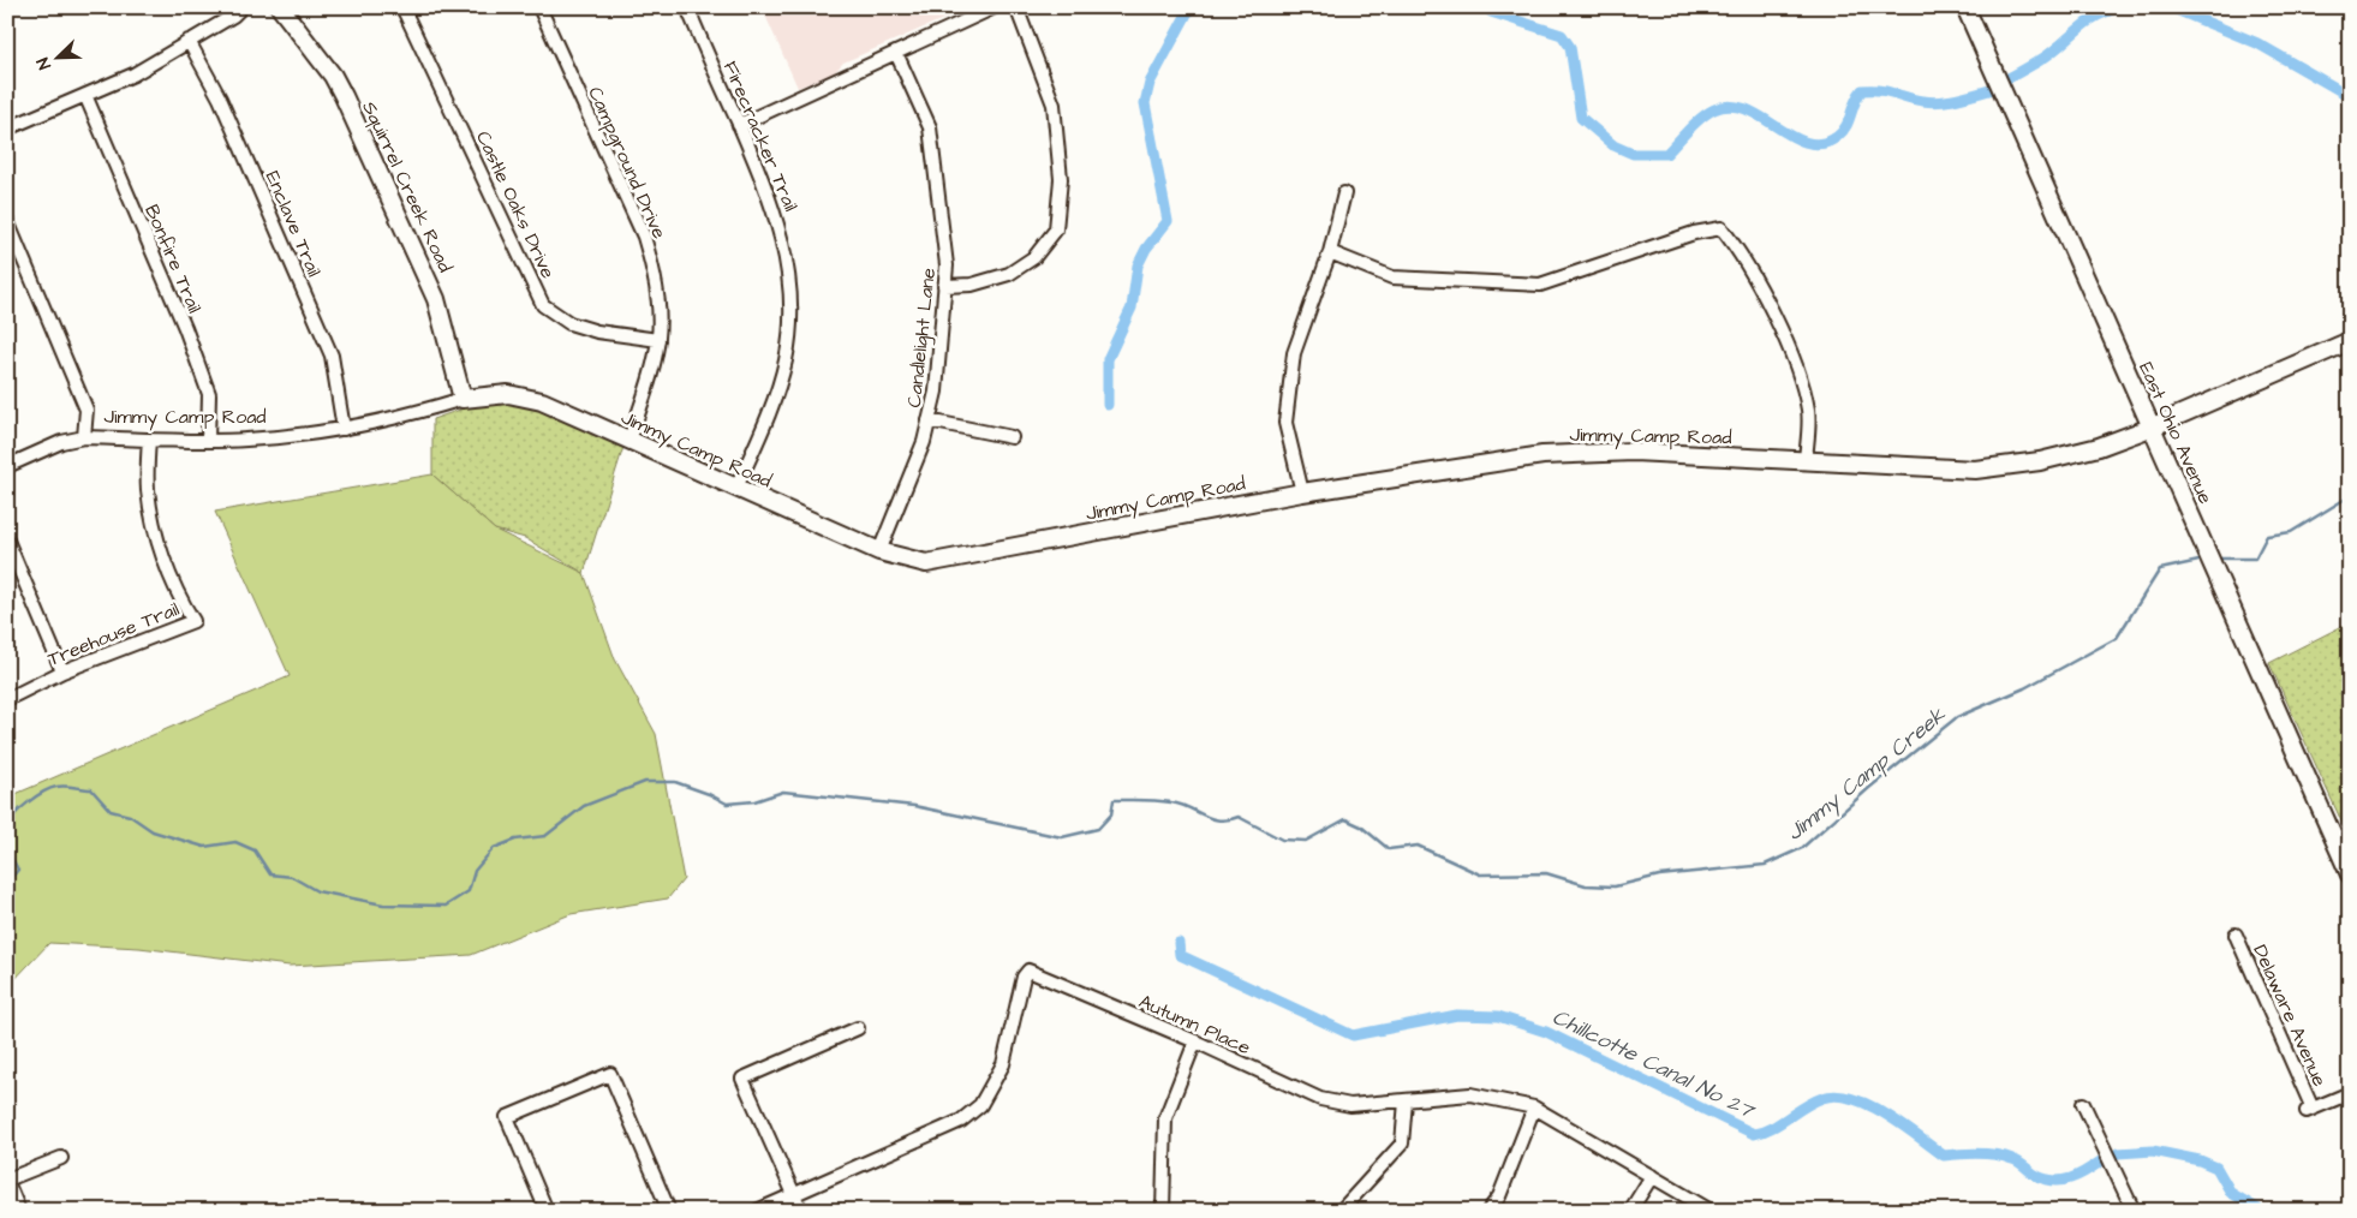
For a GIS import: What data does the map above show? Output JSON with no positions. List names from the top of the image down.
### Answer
{
  "streets": {
    "street": [
      "Firecracker Trail",
      "Campground Drive",
      "Squirrel Creek Road",
      "Castle Oaks Drive",
      "Enclave Trail",
      "Bonfire Trail",
      "Candlelight Lane",
      "Jimmy Camp Road",
      "East Ohio Avenue",
      "Treehouse Trail",
      "Delaware Avenue",
      "Autumn Place"
    ]
  },
  "crossings": [
    ["Firecracker Trail", "Jimmy Camp Road"],
    ["Campground Drive", "Castle Oaks Drive"],
    ["Campground Drive", "Jimmy Camp Road"],
    ["Squirrel Creek Road", "Jimmy Camp Road"],
    ["Enclave Trail", "Jimmy Camp Road"],
    ["Bonfire Trail", "Jimmy Camp Road"],
    ["Candlelight Lane", "Jimmy Camp Road"],
    ["Jimmy Camp Road", "East Ohio Avenue"],
    ["Jimmy Camp Road", "Treehouse Trail"]
  ],
  "water": ["Jimmy Camp Creek", "Chillcotte Canal No 27"],
  "north": "bottom left"
}
